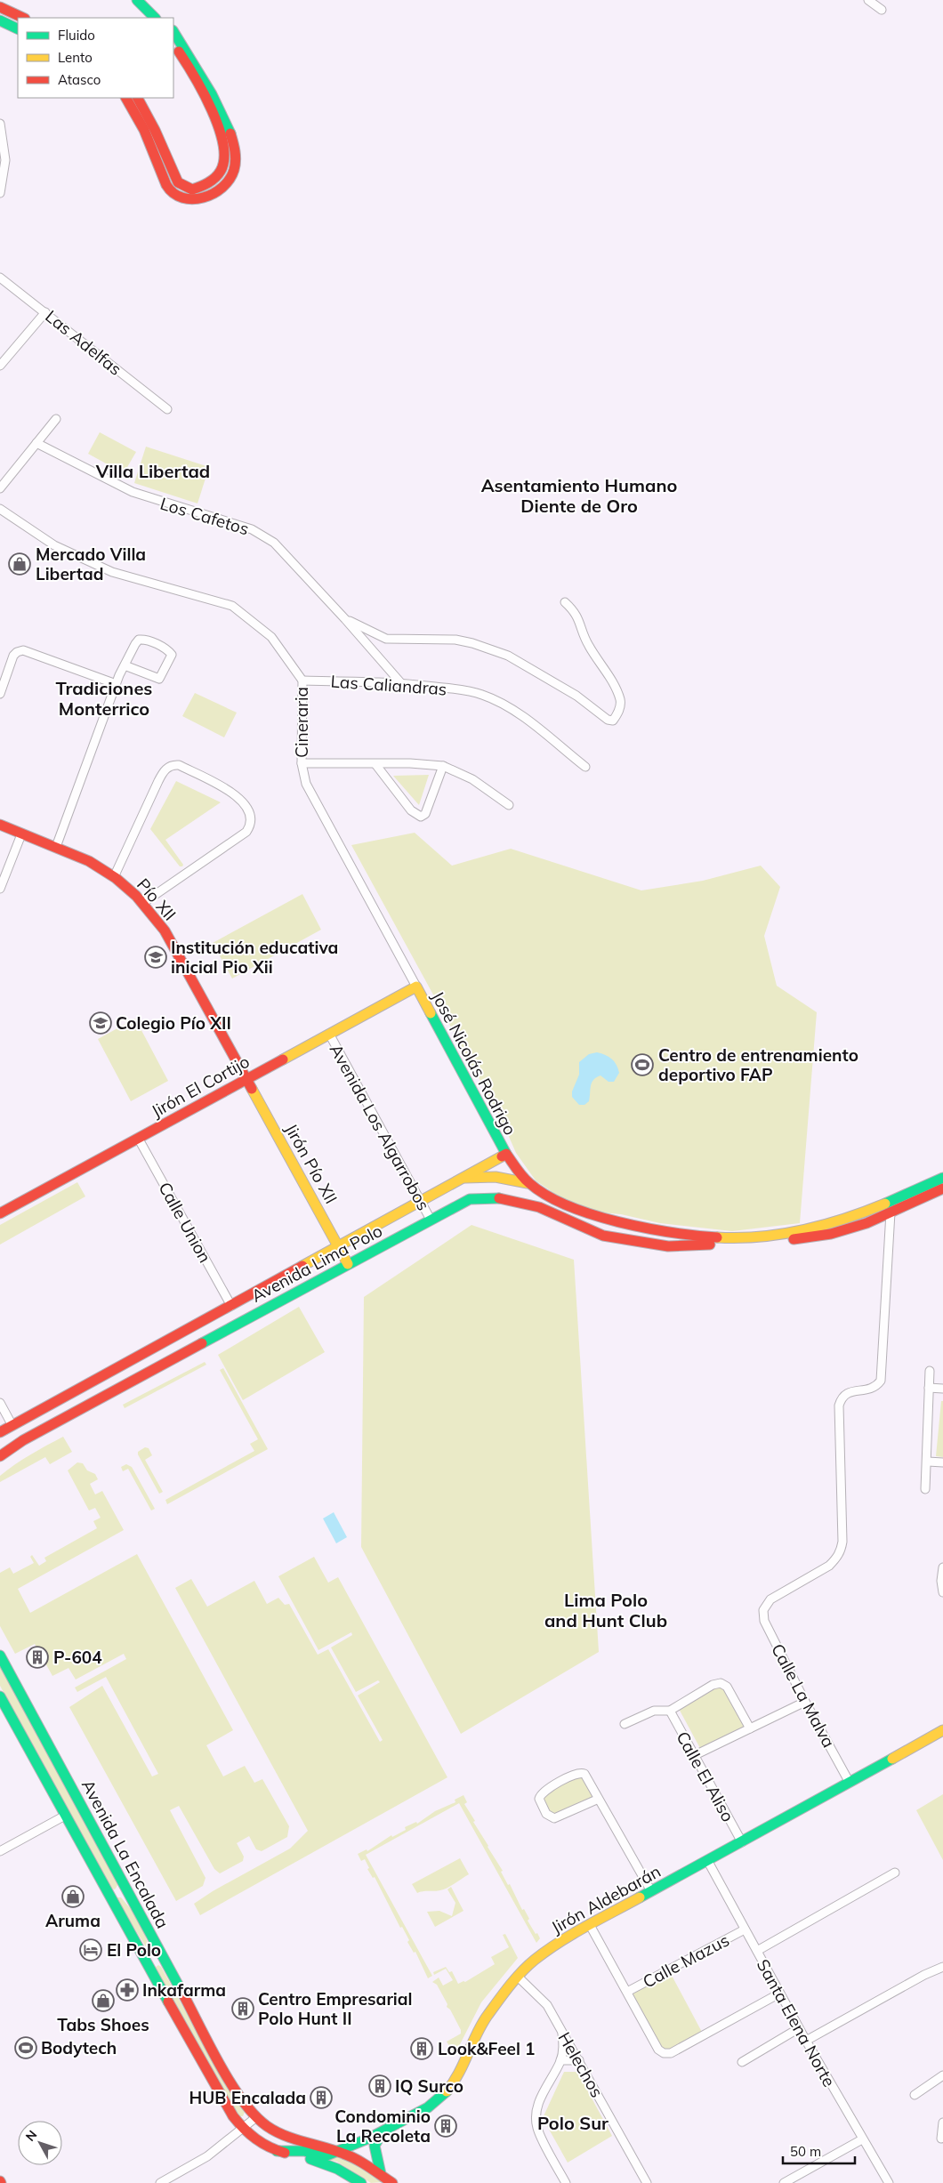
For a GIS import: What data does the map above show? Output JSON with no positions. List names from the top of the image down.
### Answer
{
  "streets": {
    "main road": [
      "Pío XII",
      "José Nicolás Rodrigo",
      "Jirón El Cortijo",
      "Jirón Pío XII",
      "Avenida Lima Polo",
      "Avenida La Encalada",
      "Jirón Aldebarán"
    ],
    "street": [
      "Las Adelfas",
      "Los Cafetos",
      "Las Caliandras",
      "Cineraria",
      "Avenida Los Algarrobos",
      "Calle Union",
      "Calle La Malva",
      "Calle El Aliso",
      "Calle Mazus",
      "Santa Elena Norte",
      "Helechos"
    ]
  },
  "crossings": [
    ["Los Cafetos", "Las Caliandras"],
    ["Las Caliandras", "Cineraria"],
    ["Cineraria", "José Nicolás Rodrigo"],
    ["Cineraria", "Jirón El Cortijo"],
    ["Pío XII", "Jirón El Cortijo"],
    ["Pío XII", "Jirón Pío XII"],
    ["José Nicolás Rodrigo", "Jirón El Cortijo"],
    ["José Nicolás Rodrigo", "Avenida Lima Polo"],
    ["Jirón El Cortijo", "Avenida Los Algarrobos"],
    ["Jirón El Cortijo", "Jirón Pío XII"],
    ["Jirón El Cortijo", "Calle Union"],
    ["Avenida Los Algarrobos", "Avenida Lima Polo"],
    ["Jirón Pío XII", "Avenida Lima Polo"],
    ["Calle Union", "Avenida Lima Polo"],
    ["Avenida Lima Polo", "Calle La Malva"],
    ["Calle La Malva", "Jirón Aldebarán"],
    ["Calle El Aliso", "Jirón Aldebarán"],
    ["Avenida La Encalada", "Jirón Aldebarán"],
    ["Jirón Aldebarán", "Santa Elena Norte"],
    ["Jirón Aldebarán", "Helechos"],
    ["Calle Mazus", "Santa Elena Norte"]
  ],
  "districts": [
    "Villa Libertad",
    "Asentamiento Humano Diente de Oro",
    "Tradiciones Monterrico",
    "Lima Polo and Hunt Club",
    "Polo Sur"
  ],
  "places": {
    "shop": ["Mercado Villa Libertad", "Aruma", "Tabs Shoes"],
    "school or university": ["Institución educativa inicial Pio Xii", "Colegio Pío XII"],
    "sports": ["Centro de entrenamiento deportivo FAP", "Bodytech"],
    "building": [
      "P-604",
      "Centro Empresarial Polo Hunt II",
      "Look&Feel 1",
      "IQ Surco",
      "HUB Encalada",
      "Condominio La Recoleta"
    ],
    "hotel": ["El Polo"],
    "pharmacy": ["Inkafarma"]
  },
  "legend": ["Fluido", "Lento", "Atasco"],
  "scale_bar": "50 m",
  "north": "top left"
}
